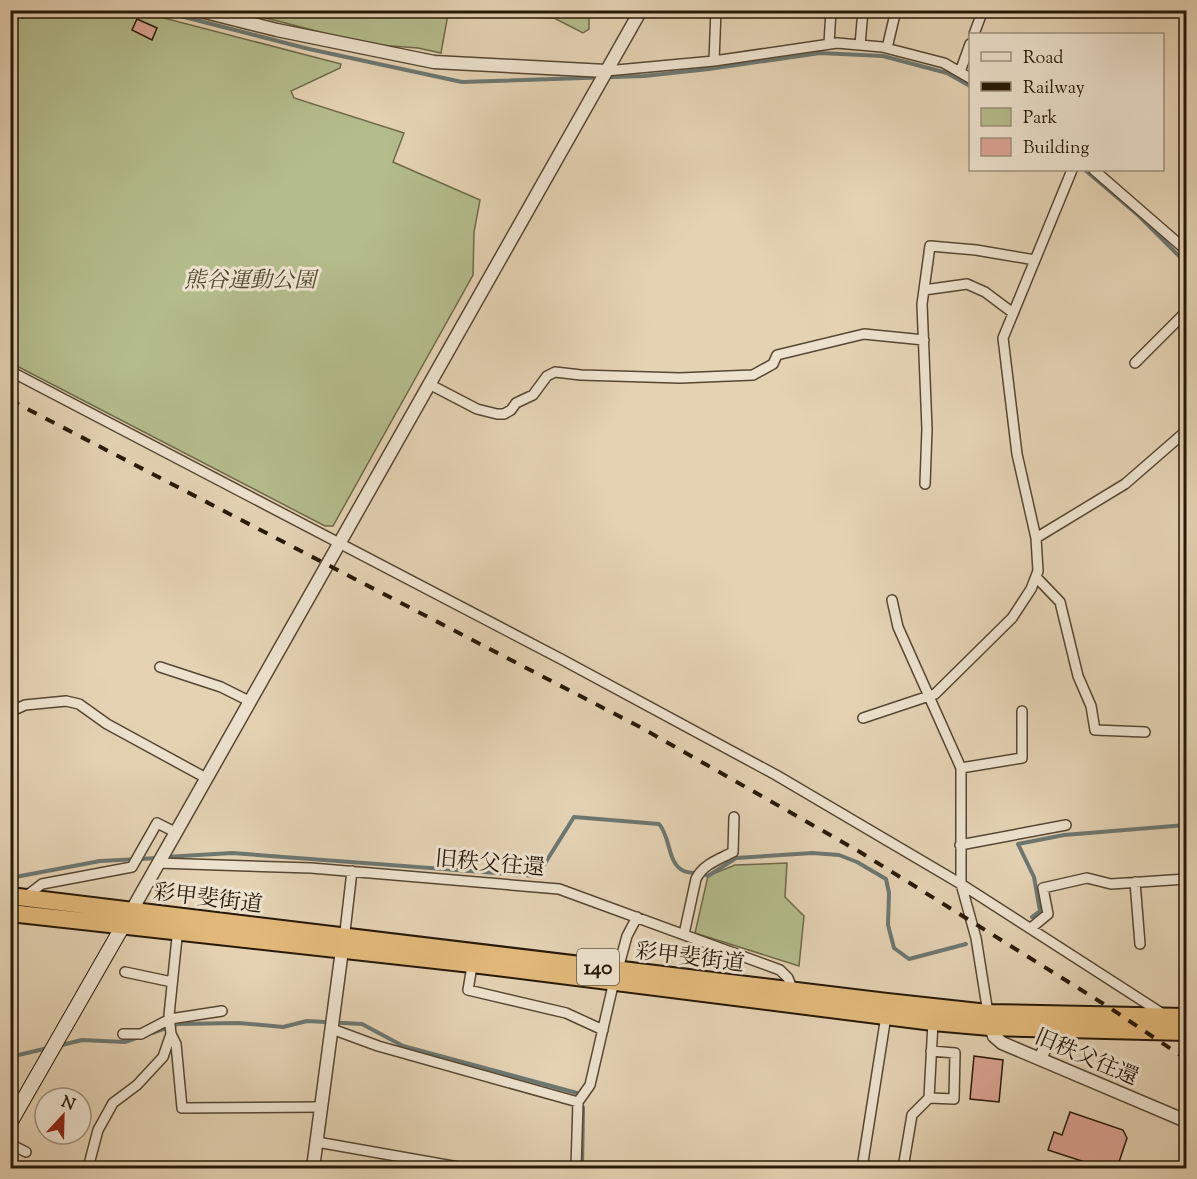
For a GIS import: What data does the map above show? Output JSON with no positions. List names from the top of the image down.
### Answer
{
  "streets": {
    "highway": ["彩甲斐街道", "140"],
    "street": ["旧秩父往還"]
  },
  "crossings": [
    ["旧秩父往還", "彩甲斐街道"]
  ],
  "parks": ["熊谷運動公園"],
  "legend": [
    "Road",
    "Railway",
    "Park",
    "Building"
  ],
  "north": "top"
}
